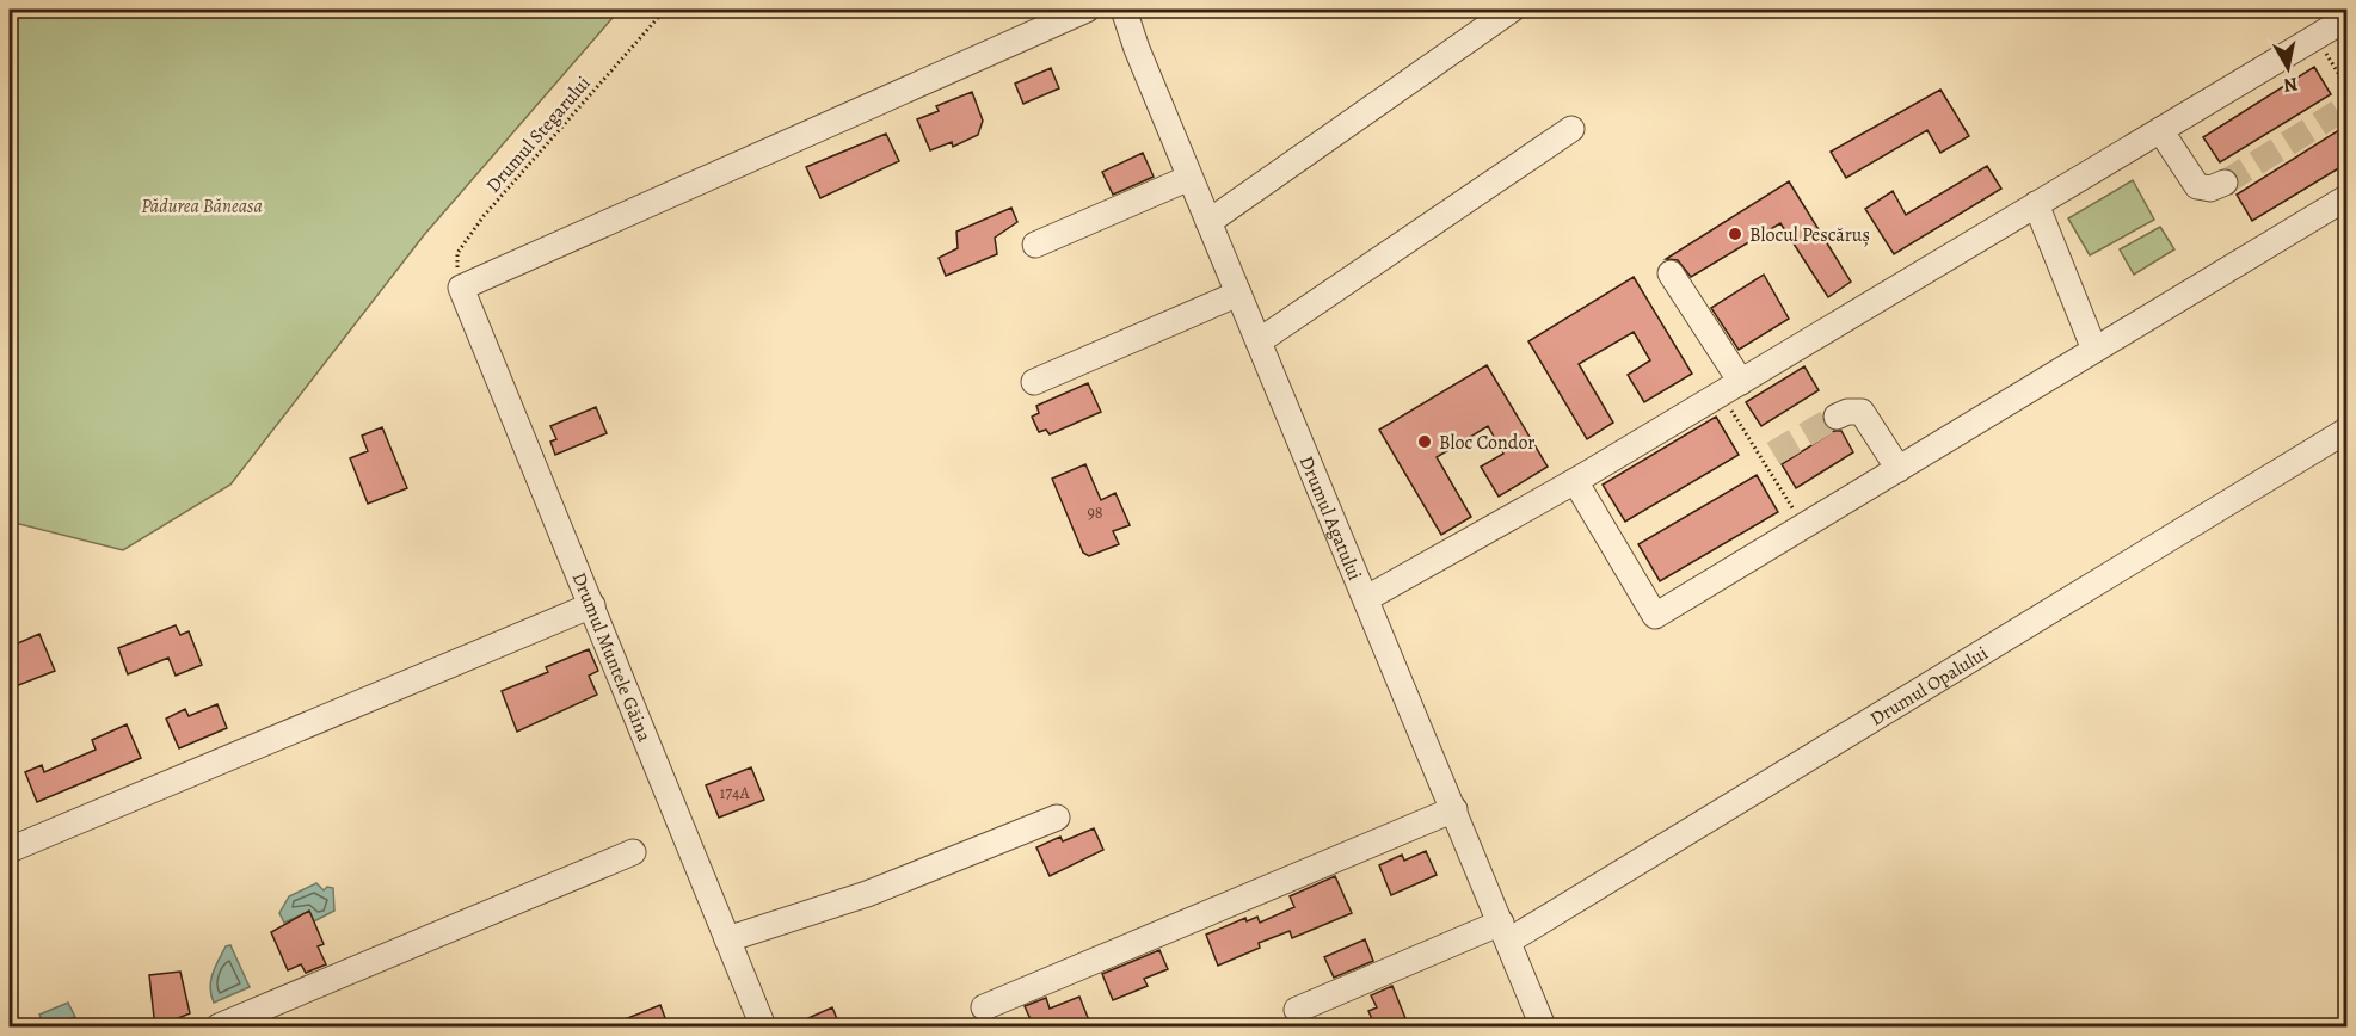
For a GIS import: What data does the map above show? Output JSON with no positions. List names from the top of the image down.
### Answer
{
  "streets": {
    "street": ["Drumul Agatului", "Drumul Muntele Găina", "Drumul Opalului"],
    "path": ["Drumul Stegarului"]
  },
  "crossings": [
    ["Drumul Stegarului", "Drumul Muntele Găina"],
    ["Drumul Agatului", "Drumul Opalului"]
  ],
  "parks": ["Pădurea Băneasa"],
  "places": ["Blocul Pescăruș", "Bloc Condor"],
  "house_numbers": ["98", "174A"],
  "north": "bottom"
}
